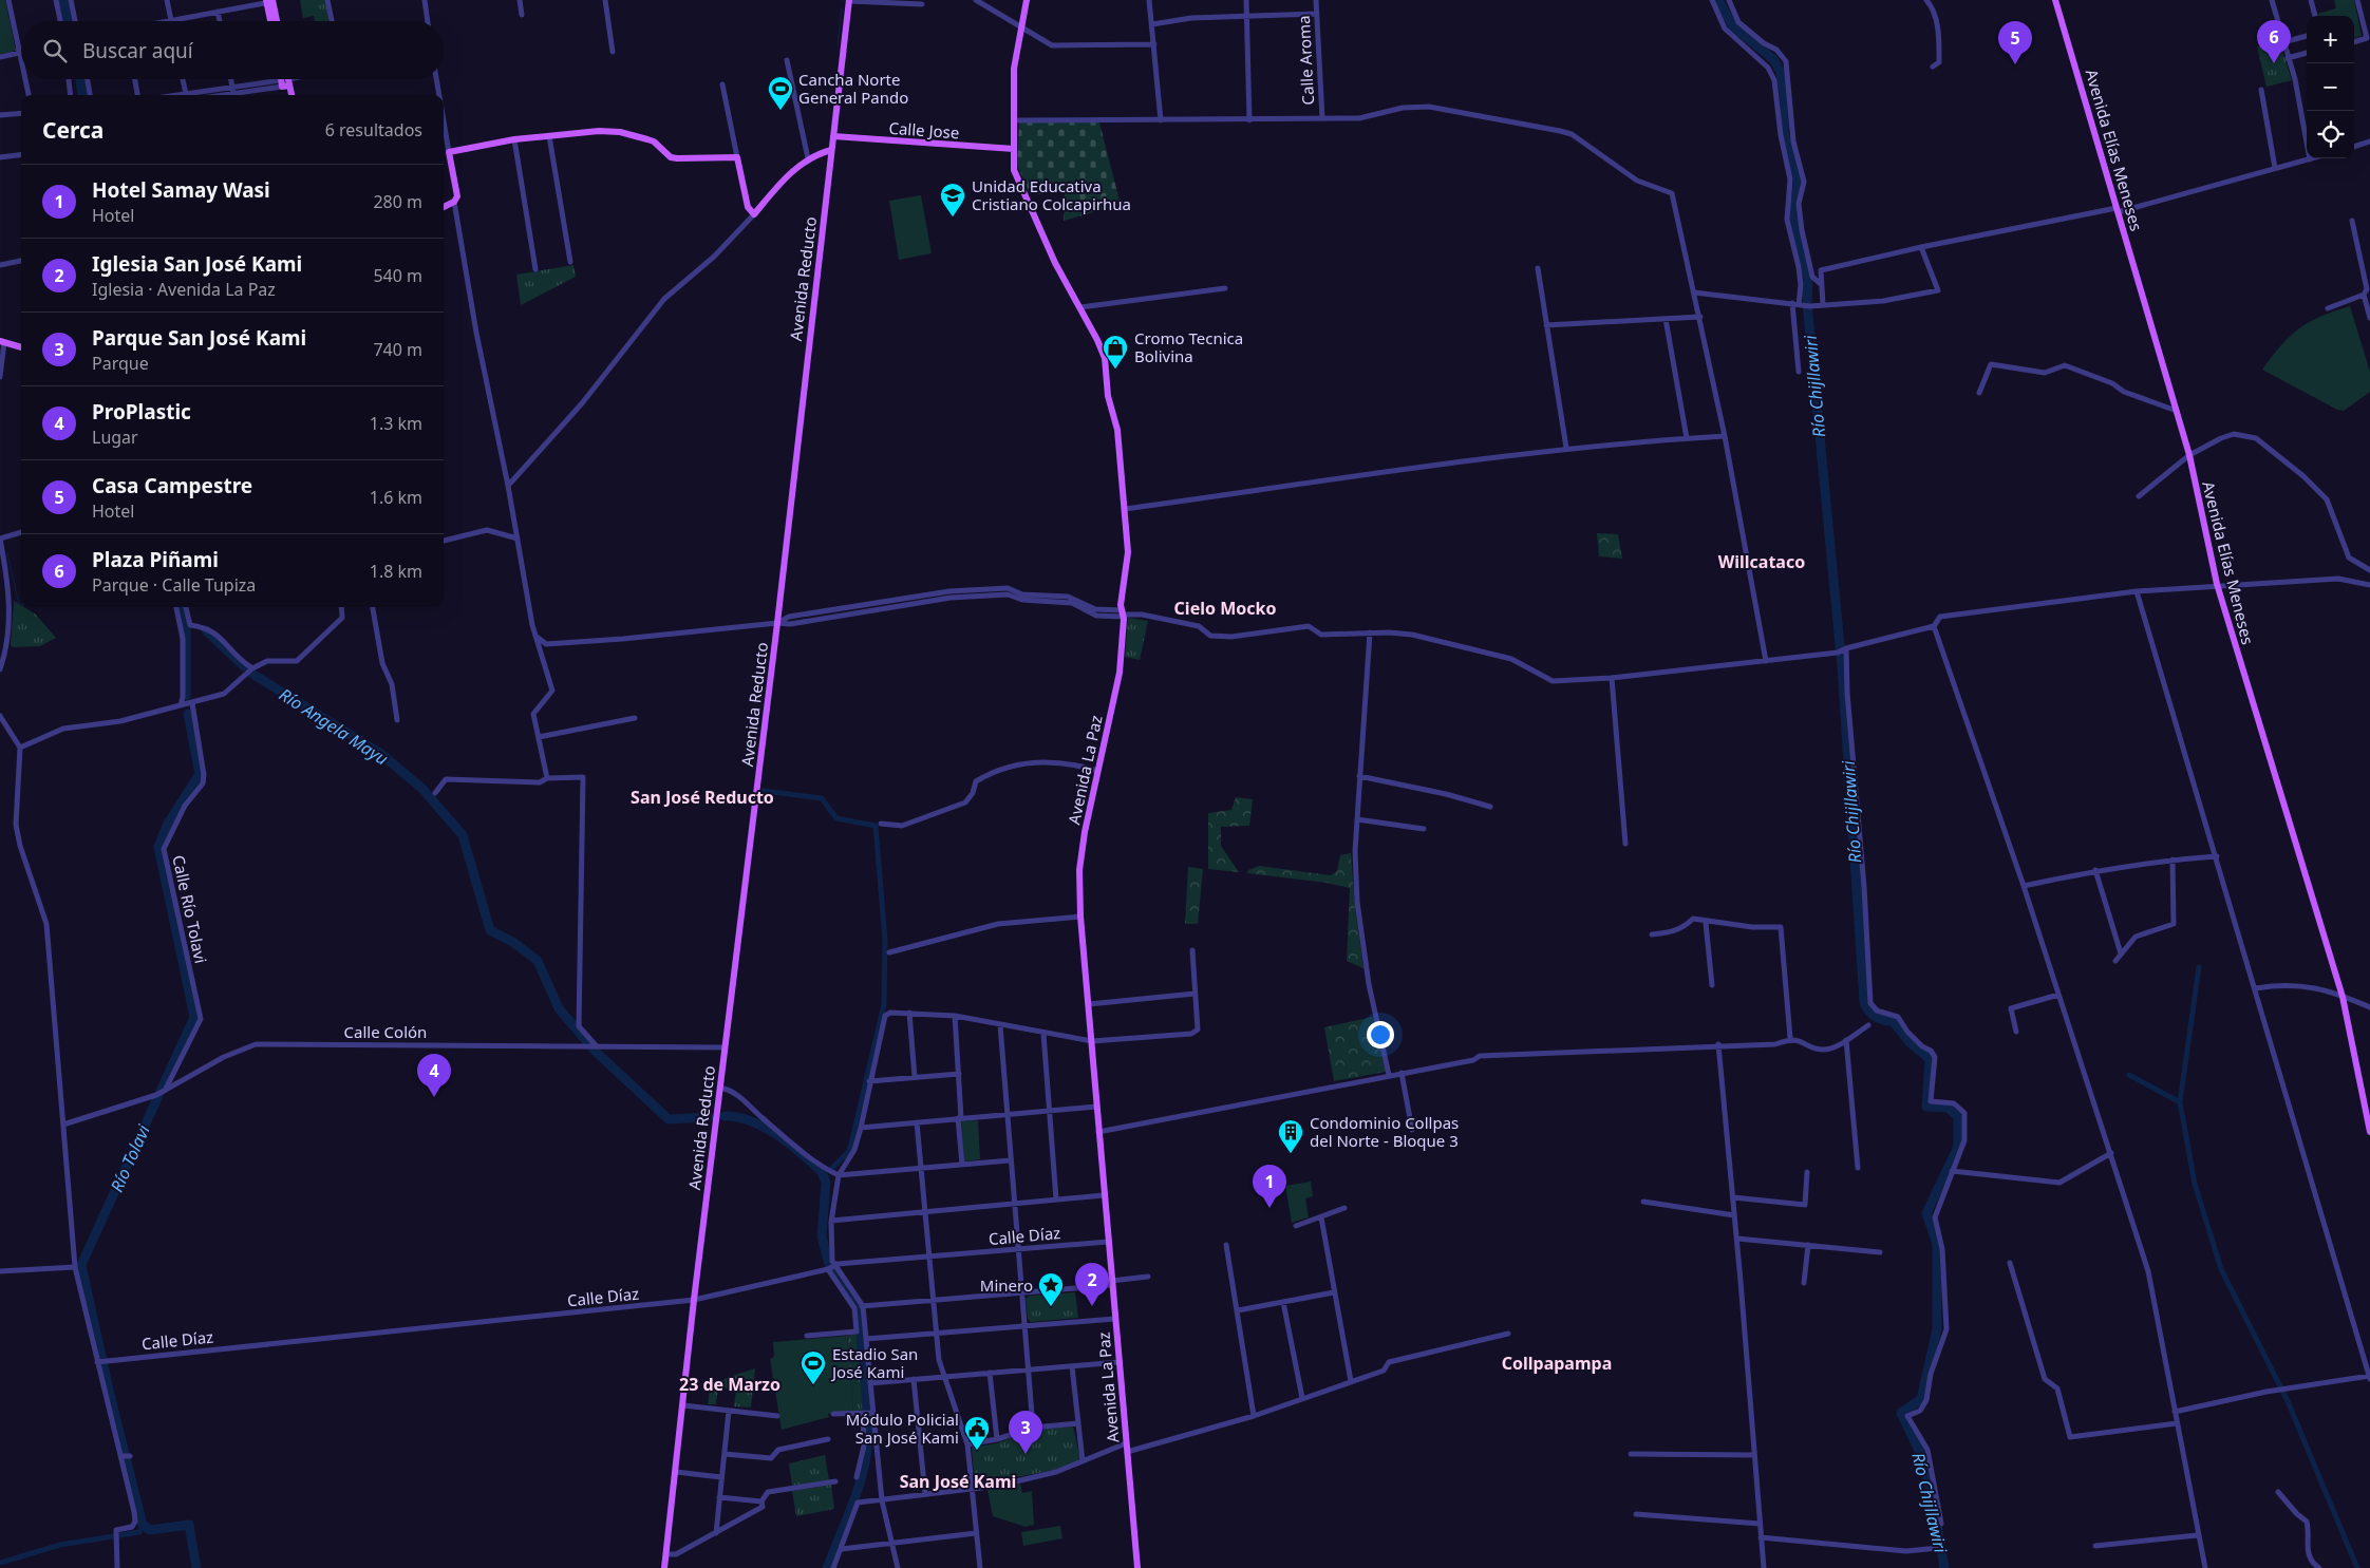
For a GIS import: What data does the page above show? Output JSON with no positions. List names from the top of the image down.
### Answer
{
  "streets": {
    "main road": [
      "Calle Jose",
      "Avenida Elías Meneses",
      "Avenida Reducto",
      "Avenida La Paz"
    ],
    "street": [
      "Calle Aroma",
      "Calle Río Tolavi",
      "Calle Colón",
      "Calle Díaz"
    ]
  },
  "crossings": [
    ["Calle Jose", "Avenida Reducto"],
    ["Calle Jose", "Avenida La Paz"],
    ["Avenida Reducto", "Calle Colón"],
    ["Avenida Reducto", "Calle Díaz"],
    ["Avenida La Paz", "Calle Díaz"],
    ["Calle Río Tolavi", "Calle Colón"]
  ],
  "districts": [
    "Willcataco",
    "Cielo Mocko",
    "San José Reducto",
    "Collpapampa",
    "23 de Marzo",
    "San José Kami"
  ],
  "water": ["Río Chijllawiri", "Río Angela Mayu", "Río Tolavi"],
  "places": {
    "sports": ["Cancha Norte General Pando", "Estadio San José Kami"],
    "school or university": ["Unidad Educativa Cristiano Colcapirhua"],
    "shop": ["Cromo Tecnica Bolivina"],
    "building": ["Condominio Collpas del Norte - Bloque 3"],
    "place": ["Minero"],
    "public building": ["Módulo Policial San José Kami"]
  },
  "page": {
    "map_buttons": ["+", "−"],
    "pins": [
      "6",
      "5",
      "4",
      "1",
      "2",
      "3"
    ],
    "search": "Buscar aquí",
    "heading": ["Cerca", "6 resultados"],
    "list": [
      {
        "mark": "1",
        "name": "Hotel Samay Wasi",
        "note": "Hotel",
        "value": "280 m"
      },
      {
        "mark": "2",
        "name": "Iglesia San José Kami",
        "note": "Iglesia · Avenida La Paz",
        "value": "540 m"
      },
      {
        "mark": "3",
        "name": "Parque San José Kami",
        "note": "Parque",
        "value": "740 m"
      },
      {
        "mark": "4",
        "name": "ProPlastic",
        "note": "Lugar",
        "value": "1.3 km"
      },
      {
        "mark": "5",
        "name": "Casa Campestre",
        "note": "Hotel",
        "value": "1.6 km"
      },
      {
        "mark": "6",
        "name": "Plaza Piñami",
        "note": "Parque · Calle Tupiza",
        "value": "1.8 km"
      }
    ]
  }
}
